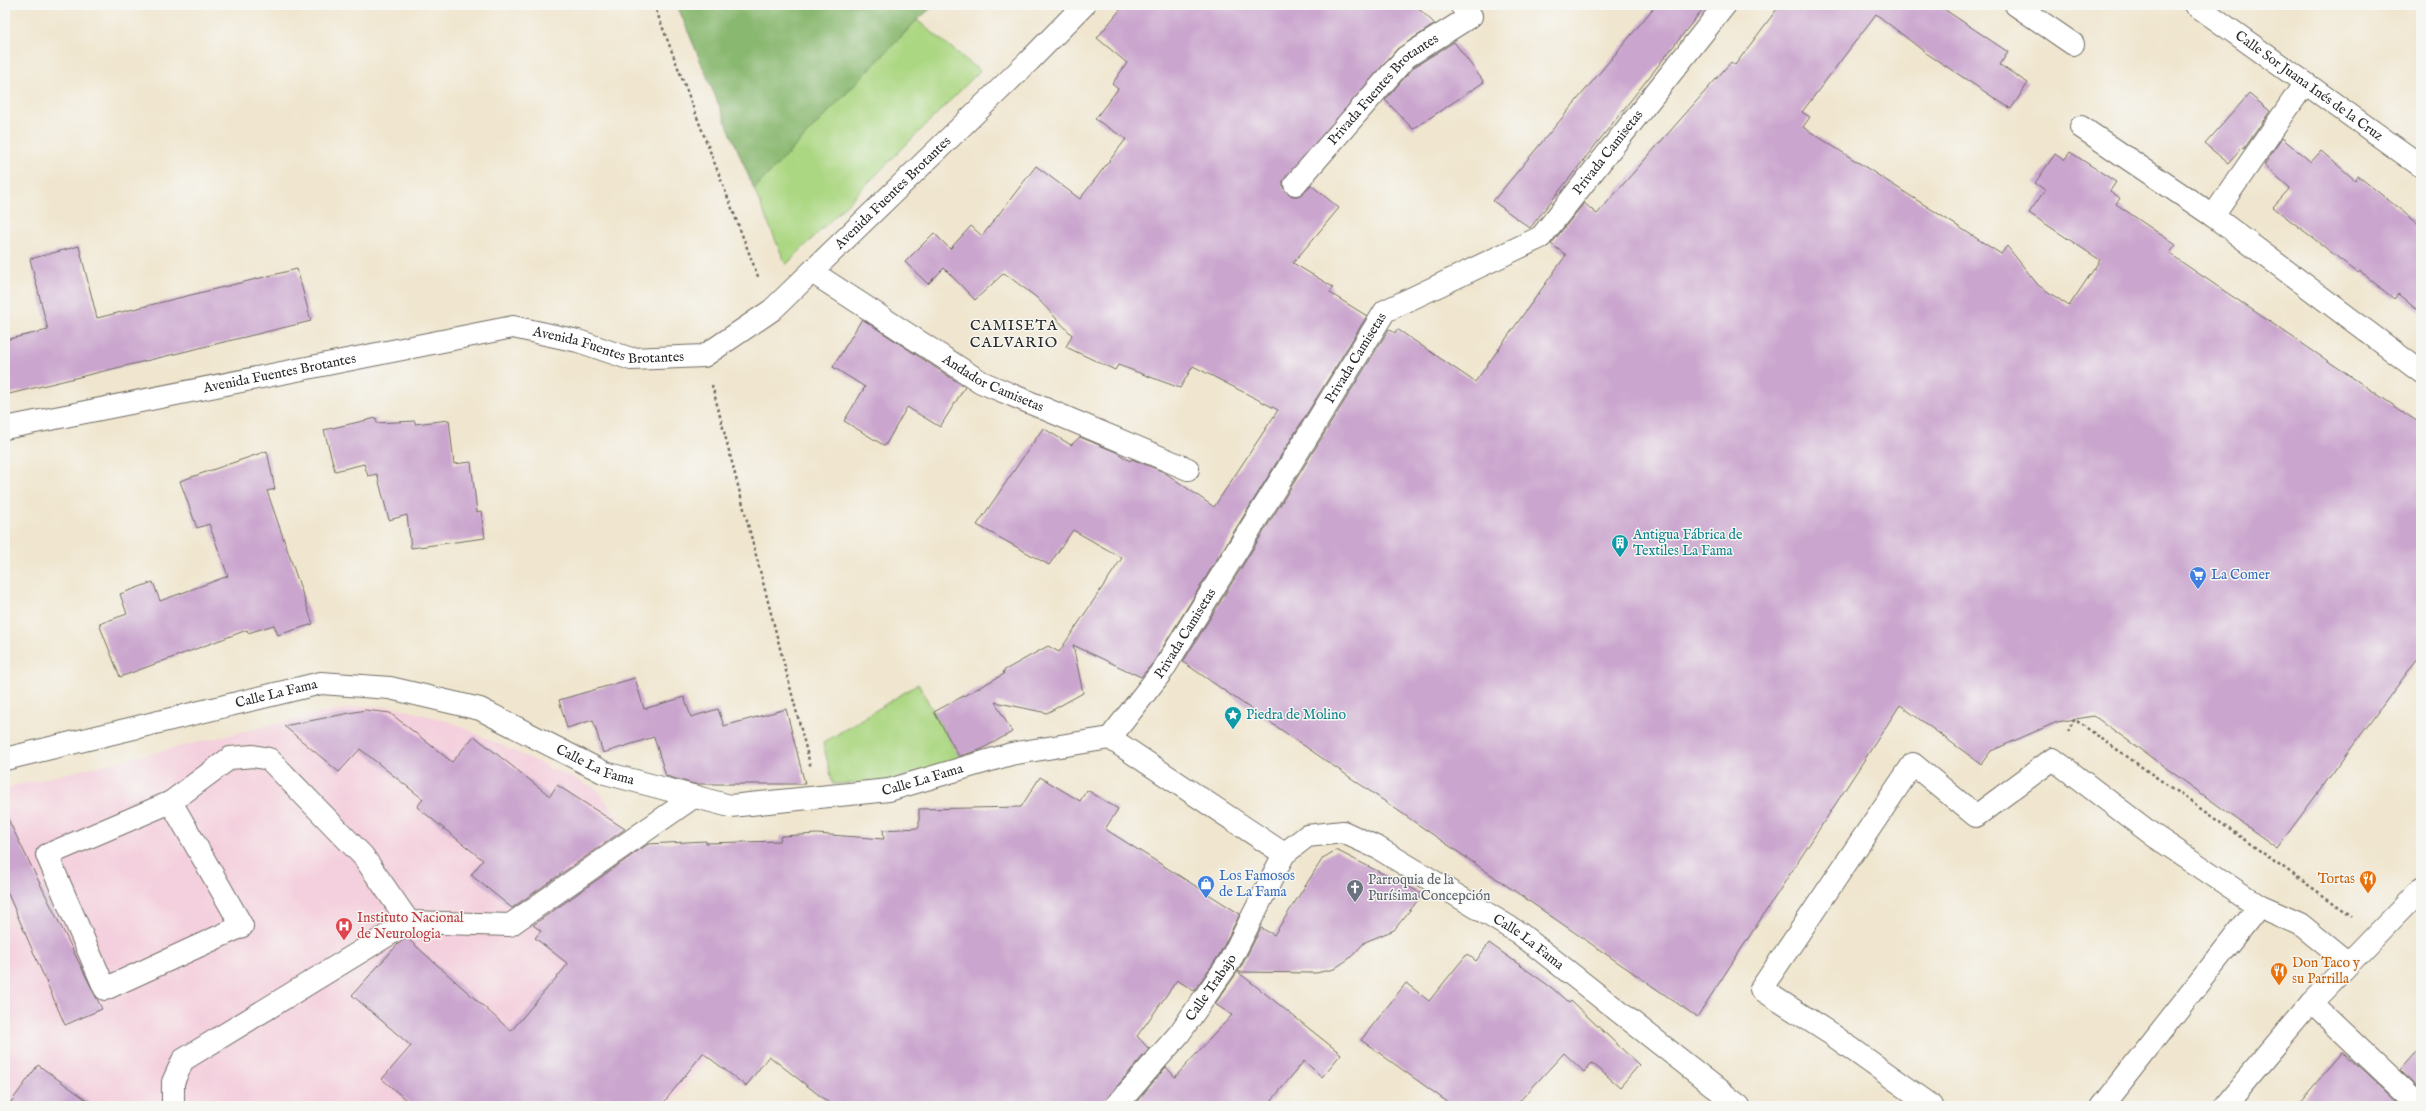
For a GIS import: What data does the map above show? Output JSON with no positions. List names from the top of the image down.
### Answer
{
  "streets": {
    "street": [
      "Calle Sor Juana Inés de la Cruz",
      "Privada Fuentes Brotantes",
      "Privada Camisetas",
      "Avenida Fuentes Brotantes",
      "Andador Camisetas",
      "Calle La Fama",
      "Calle Trabajo"
    ]
  },
  "crossings": [
    ["Privada Camisetas", "Calle La Fama"],
    ["Avenida Fuentes Brotantes", "Andador Camisetas"],
    ["Calle La Fama", "Calle Trabajo"]
  ],
  "districts": ["CAMISETA CALVARIO"],
  "places": {
    "building": ["Antigua Fábrica de Textiles La Fama"],
    "supermarket": ["La Comer"],
    "place": ["Piedra de Molino"],
    "restaurant": ["Tortas", "Don Taco y su Parrilla"],
    "shop": ["Los Famosos de La Fama"],
    "church": ["Parroquia de la Purísima Concepción"],
    "hospital": ["Instituto Nacional de Neurologia"]
  }
}
